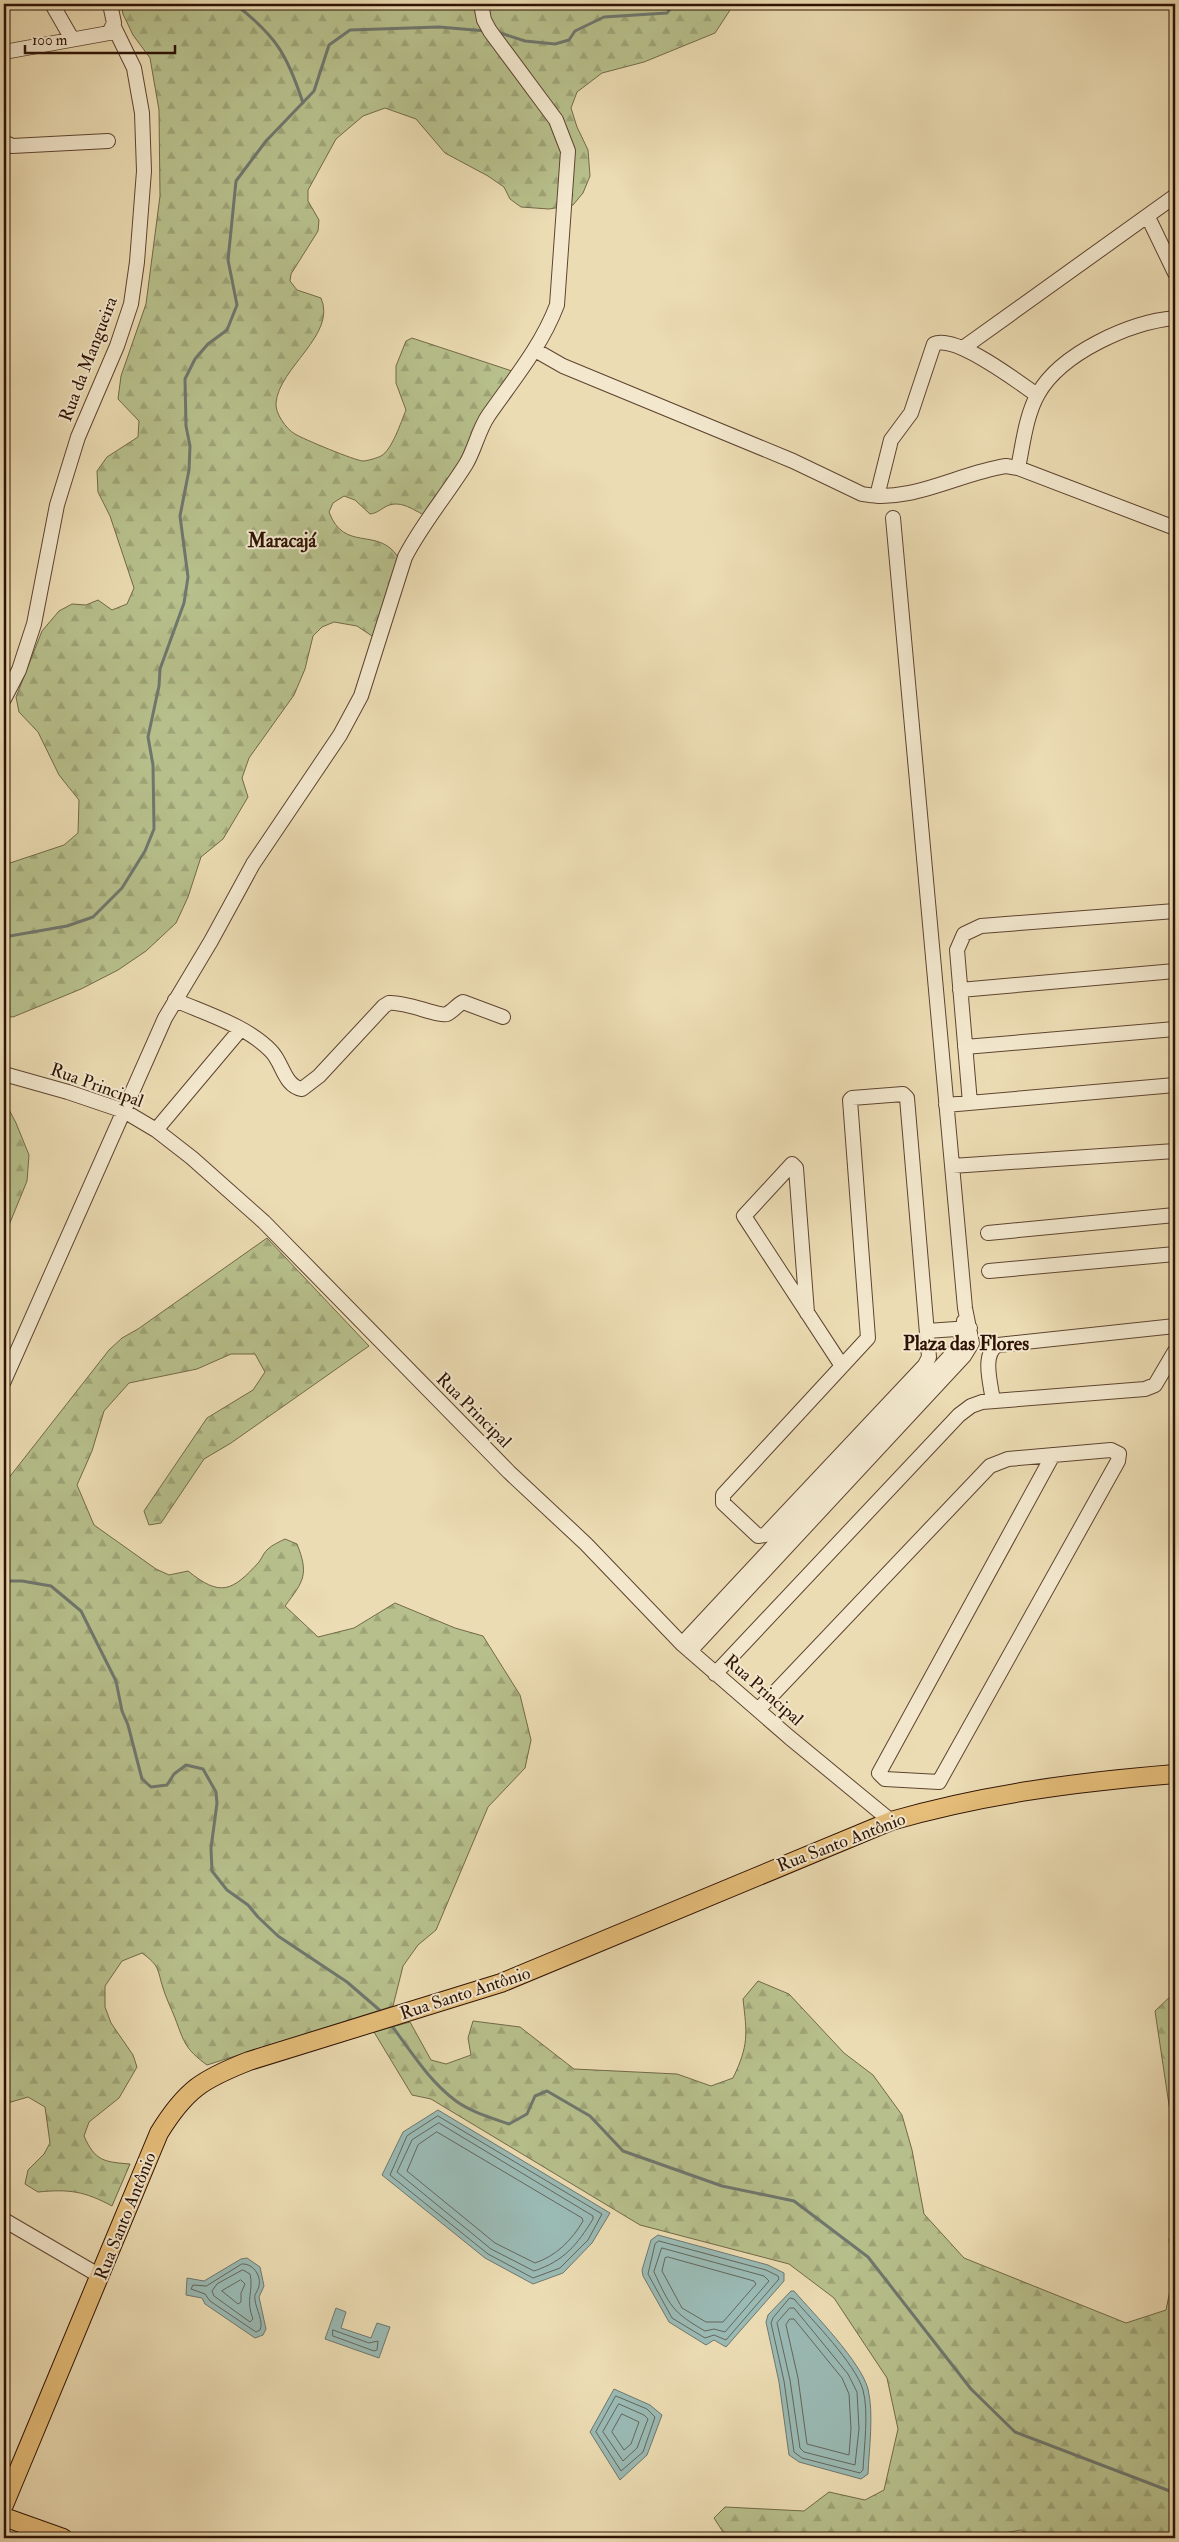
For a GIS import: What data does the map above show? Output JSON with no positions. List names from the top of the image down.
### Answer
{
  "streets": {
    "main road": ["Rua Santo Antônio"],
    "street": ["Rua da Mangueira", "Rua Principal"]
  },
  "crossings": [
    ["Rua Principal", "Rua Santo Antônio"]
  ],
  "districts": ["Maracajá", "Plaza das Flores"],
  "scale_bar": "100 m"
}
